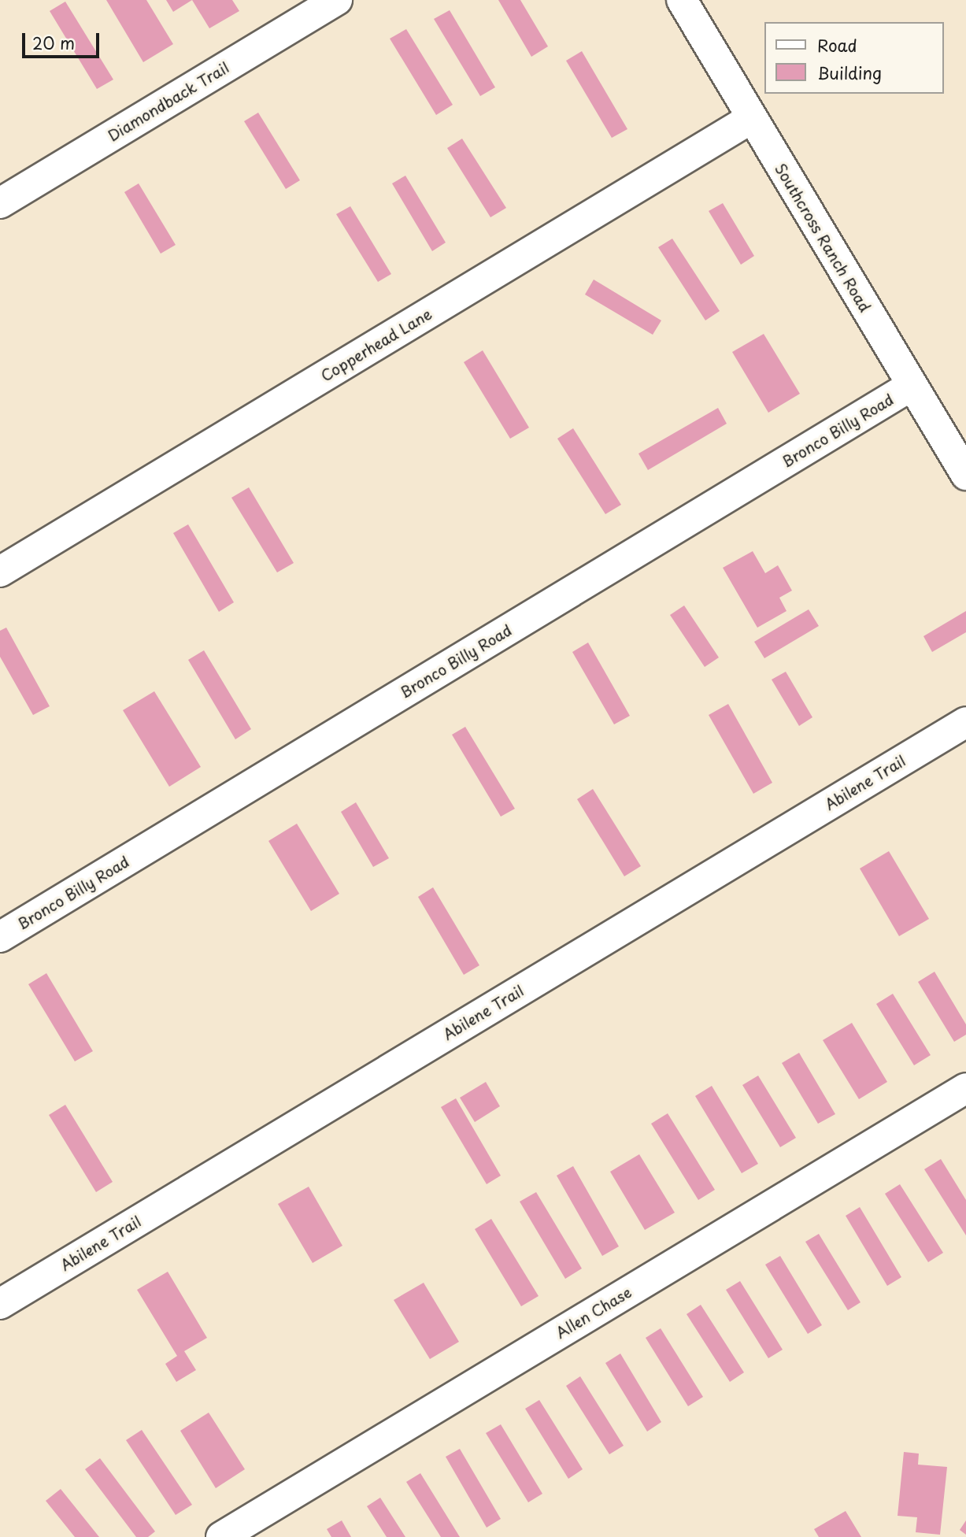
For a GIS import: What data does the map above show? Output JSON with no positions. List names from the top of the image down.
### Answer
{
  "streets": {
    "street": [
      "Diamondback Trail",
      "Southcross Ranch Road",
      "Copperhead Lane",
      "Bronco Billy Road",
      "Abilene Trail",
      "Allen Chase"
    ]
  },
  "crossings": [
    ["Southcross Ranch Road", "Copperhead Lane"],
    ["Southcross Ranch Road", "Bronco Billy Road"]
  ],
  "legend": ["Road", "Building"],
  "scale_bar": "20 m"
}
